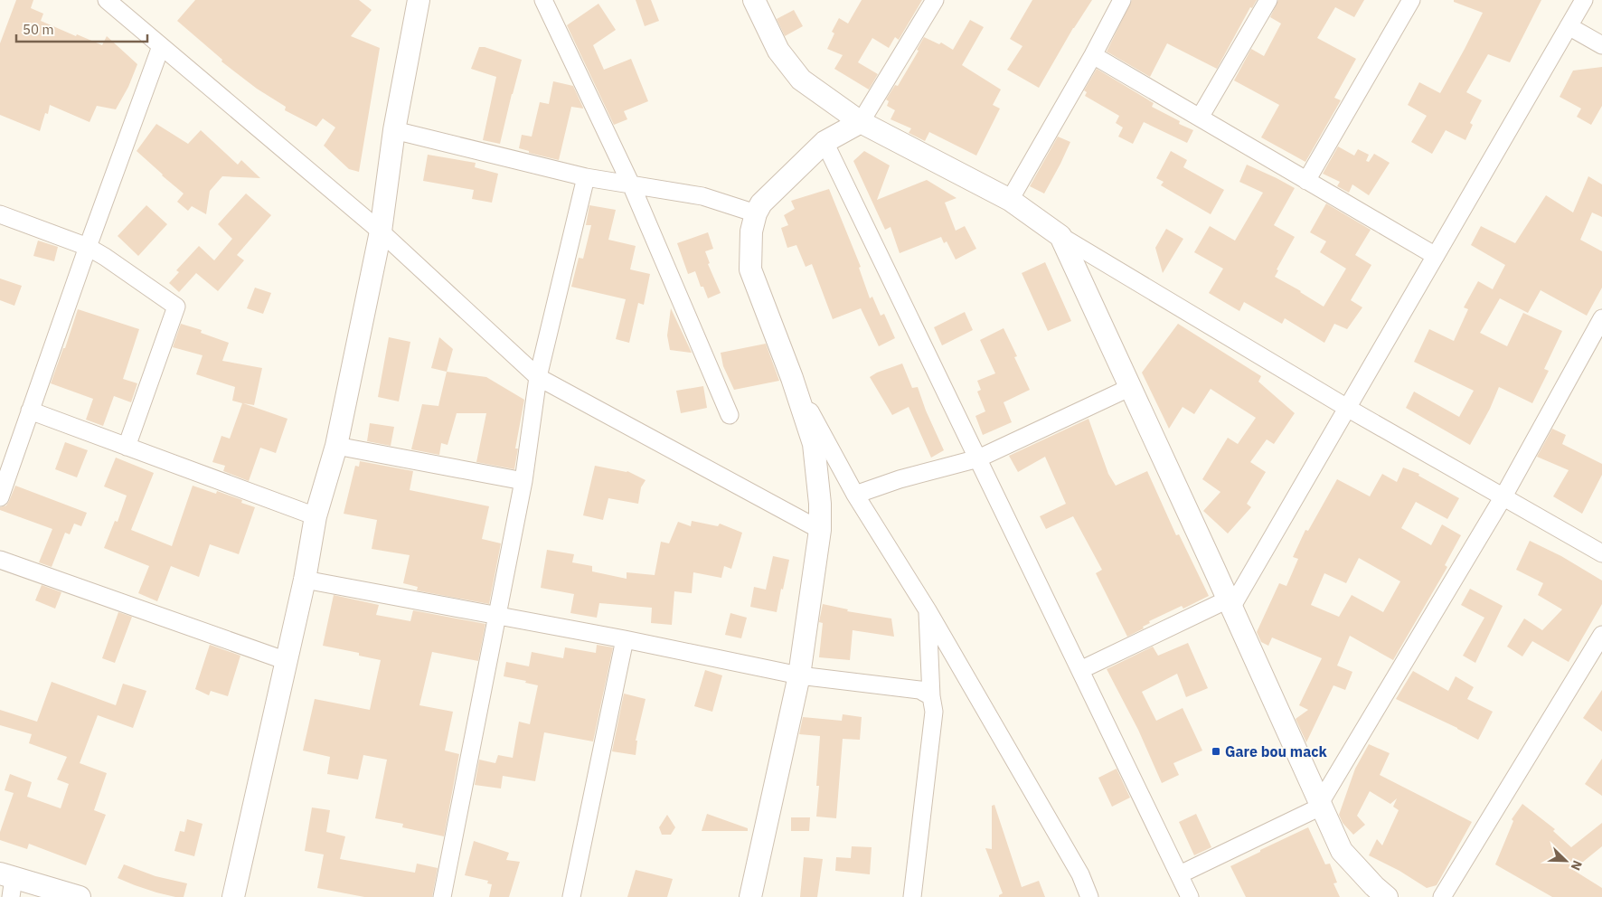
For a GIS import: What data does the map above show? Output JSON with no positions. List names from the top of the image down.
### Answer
{
  "places": {
    "transit": ["Gare bou mack"]
  },
  "scale_bar": "50 m",
  "north": "bottom right"
}
